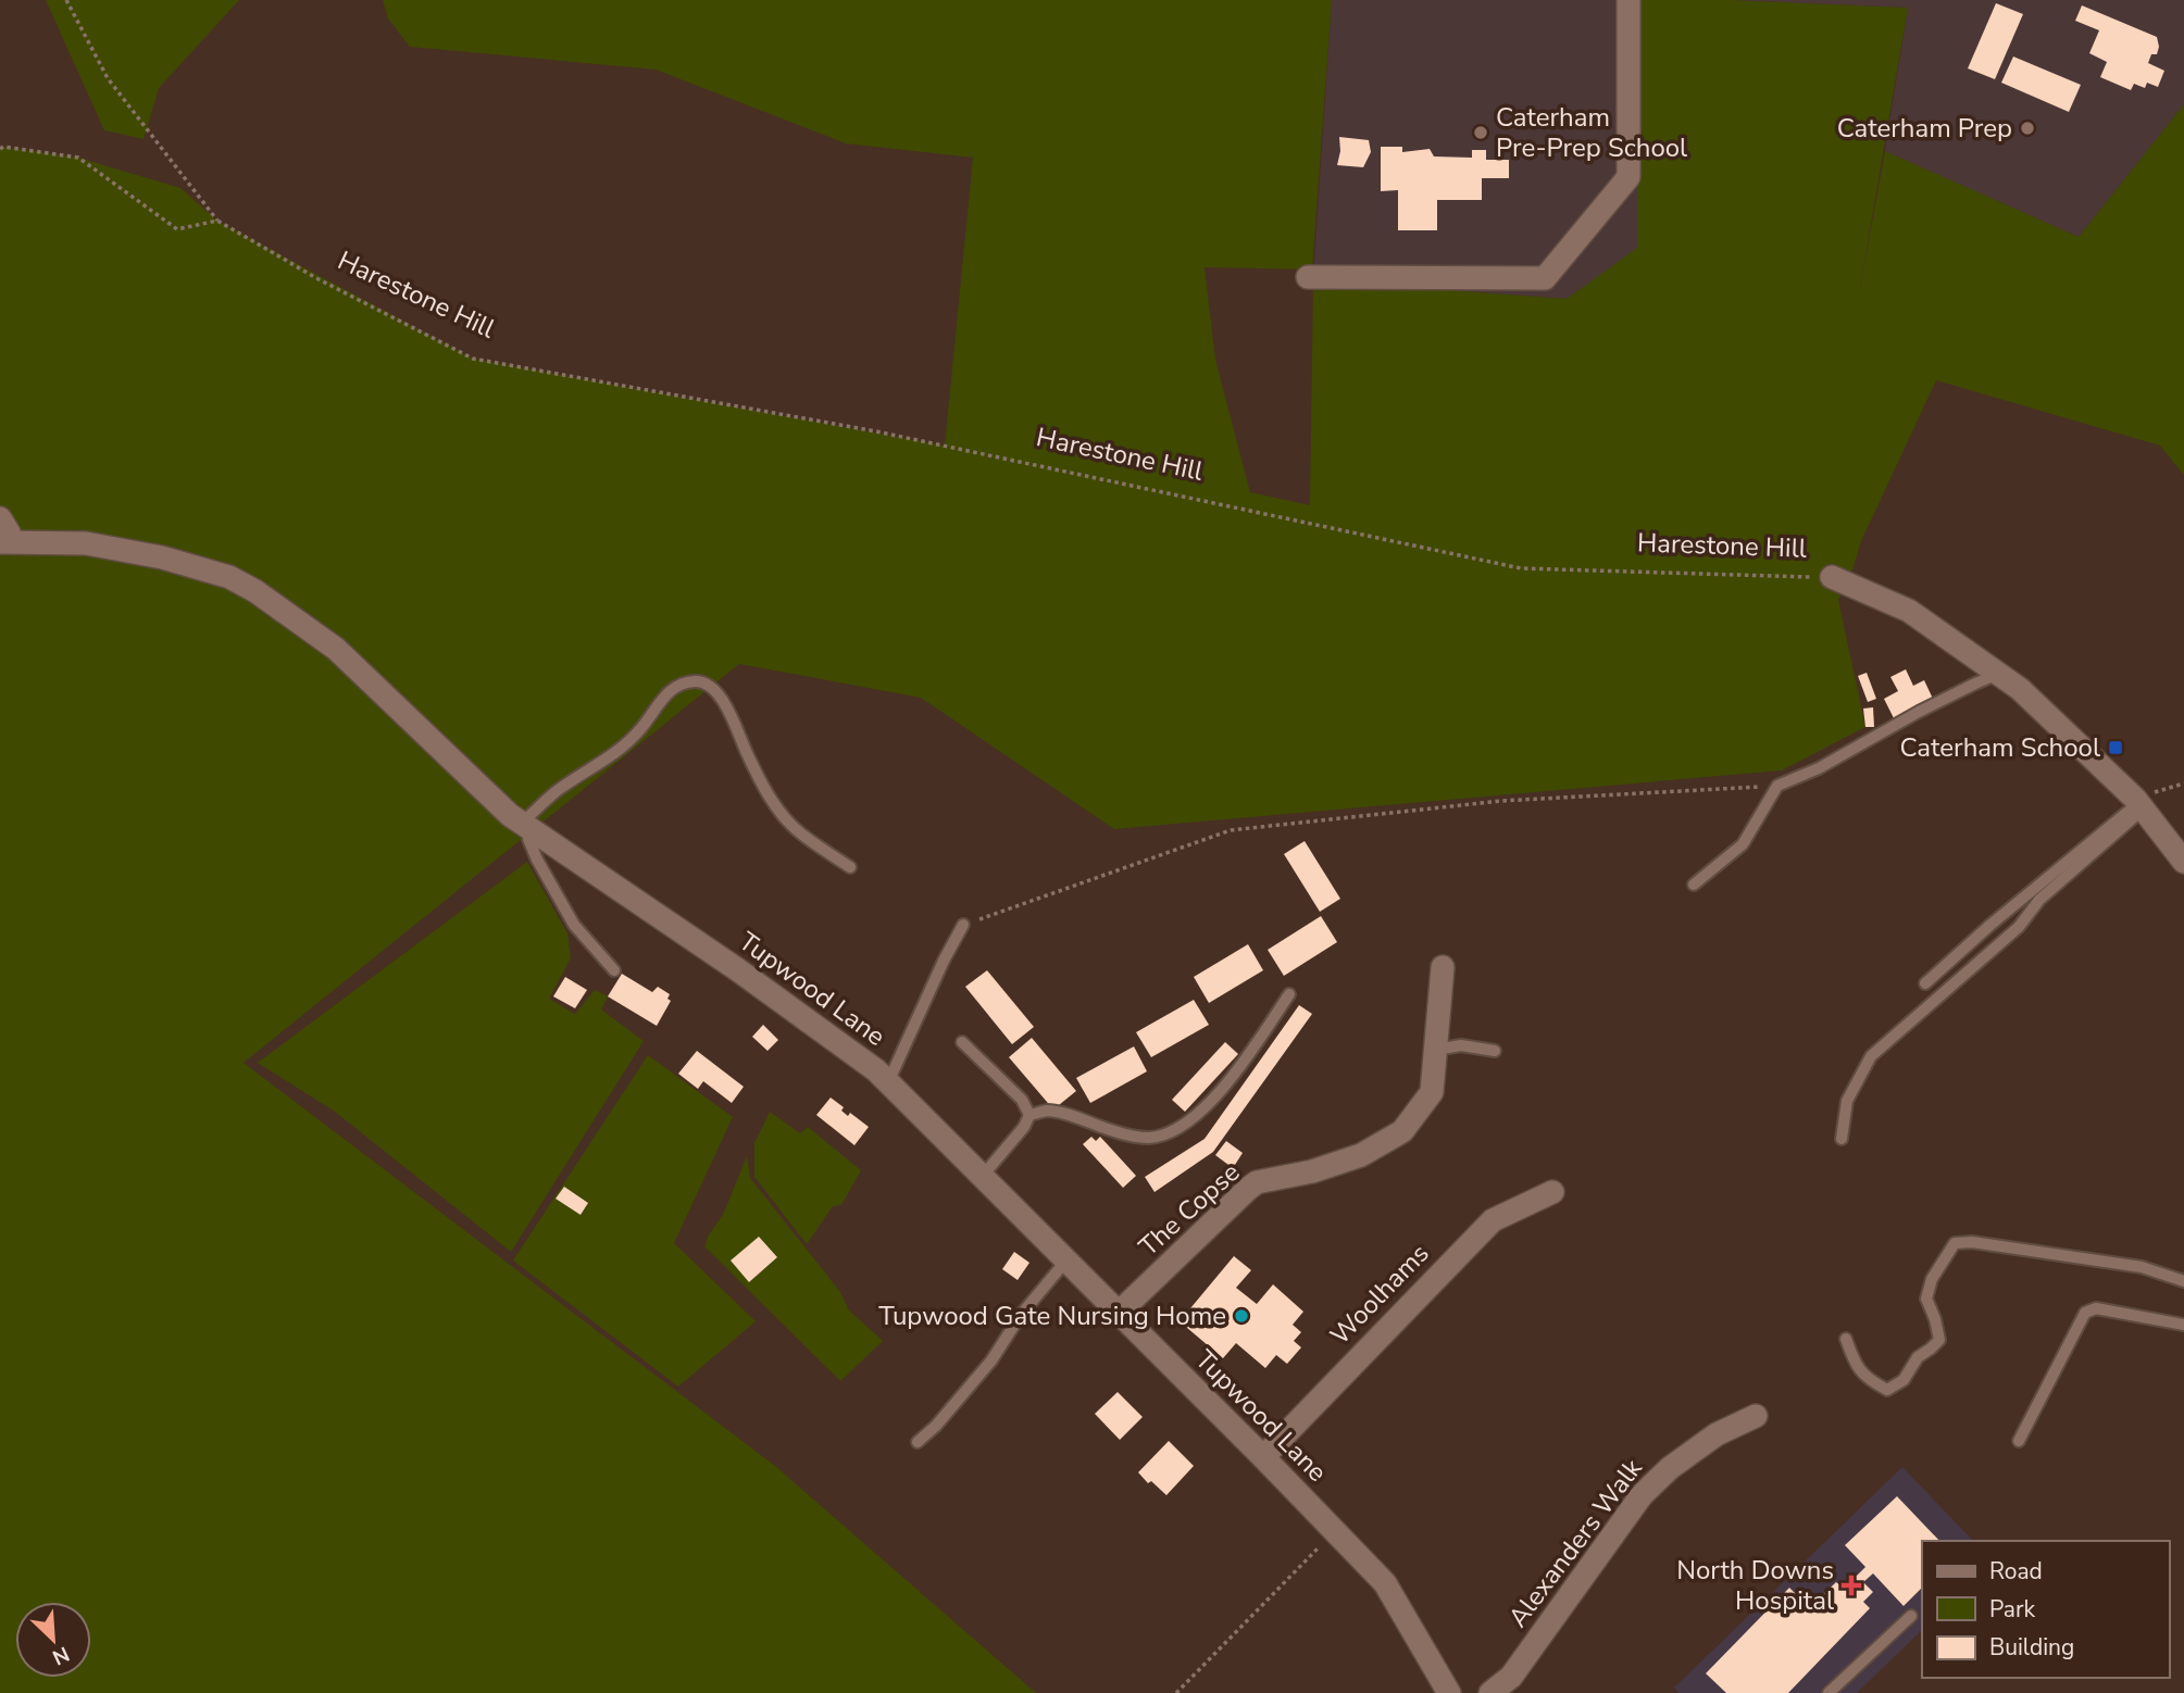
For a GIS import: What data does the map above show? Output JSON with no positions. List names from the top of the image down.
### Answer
{
  "streets": {
    "street": [
      "Harestone Hill",
      "Tupwood Lane",
      "The Copse",
      "Woolhams",
      "Alexanders Walk"
    ]
  },
  "crossings": [
    ["Tupwood Lane", "The Copse"],
    ["Tupwood Lane", "Woolhams"]
  ],
  "places": {
    "other": ["Caterham Prep", "Caterham Pre-Prep School", "Tupwood Gate Nursing Home"],
    "transit": ["Caterham School"],
    "health": ["North Downs Hospital"]
  },
  "legend": ["Road", "Park", "Building"],
  "north": "bottom right"
}
